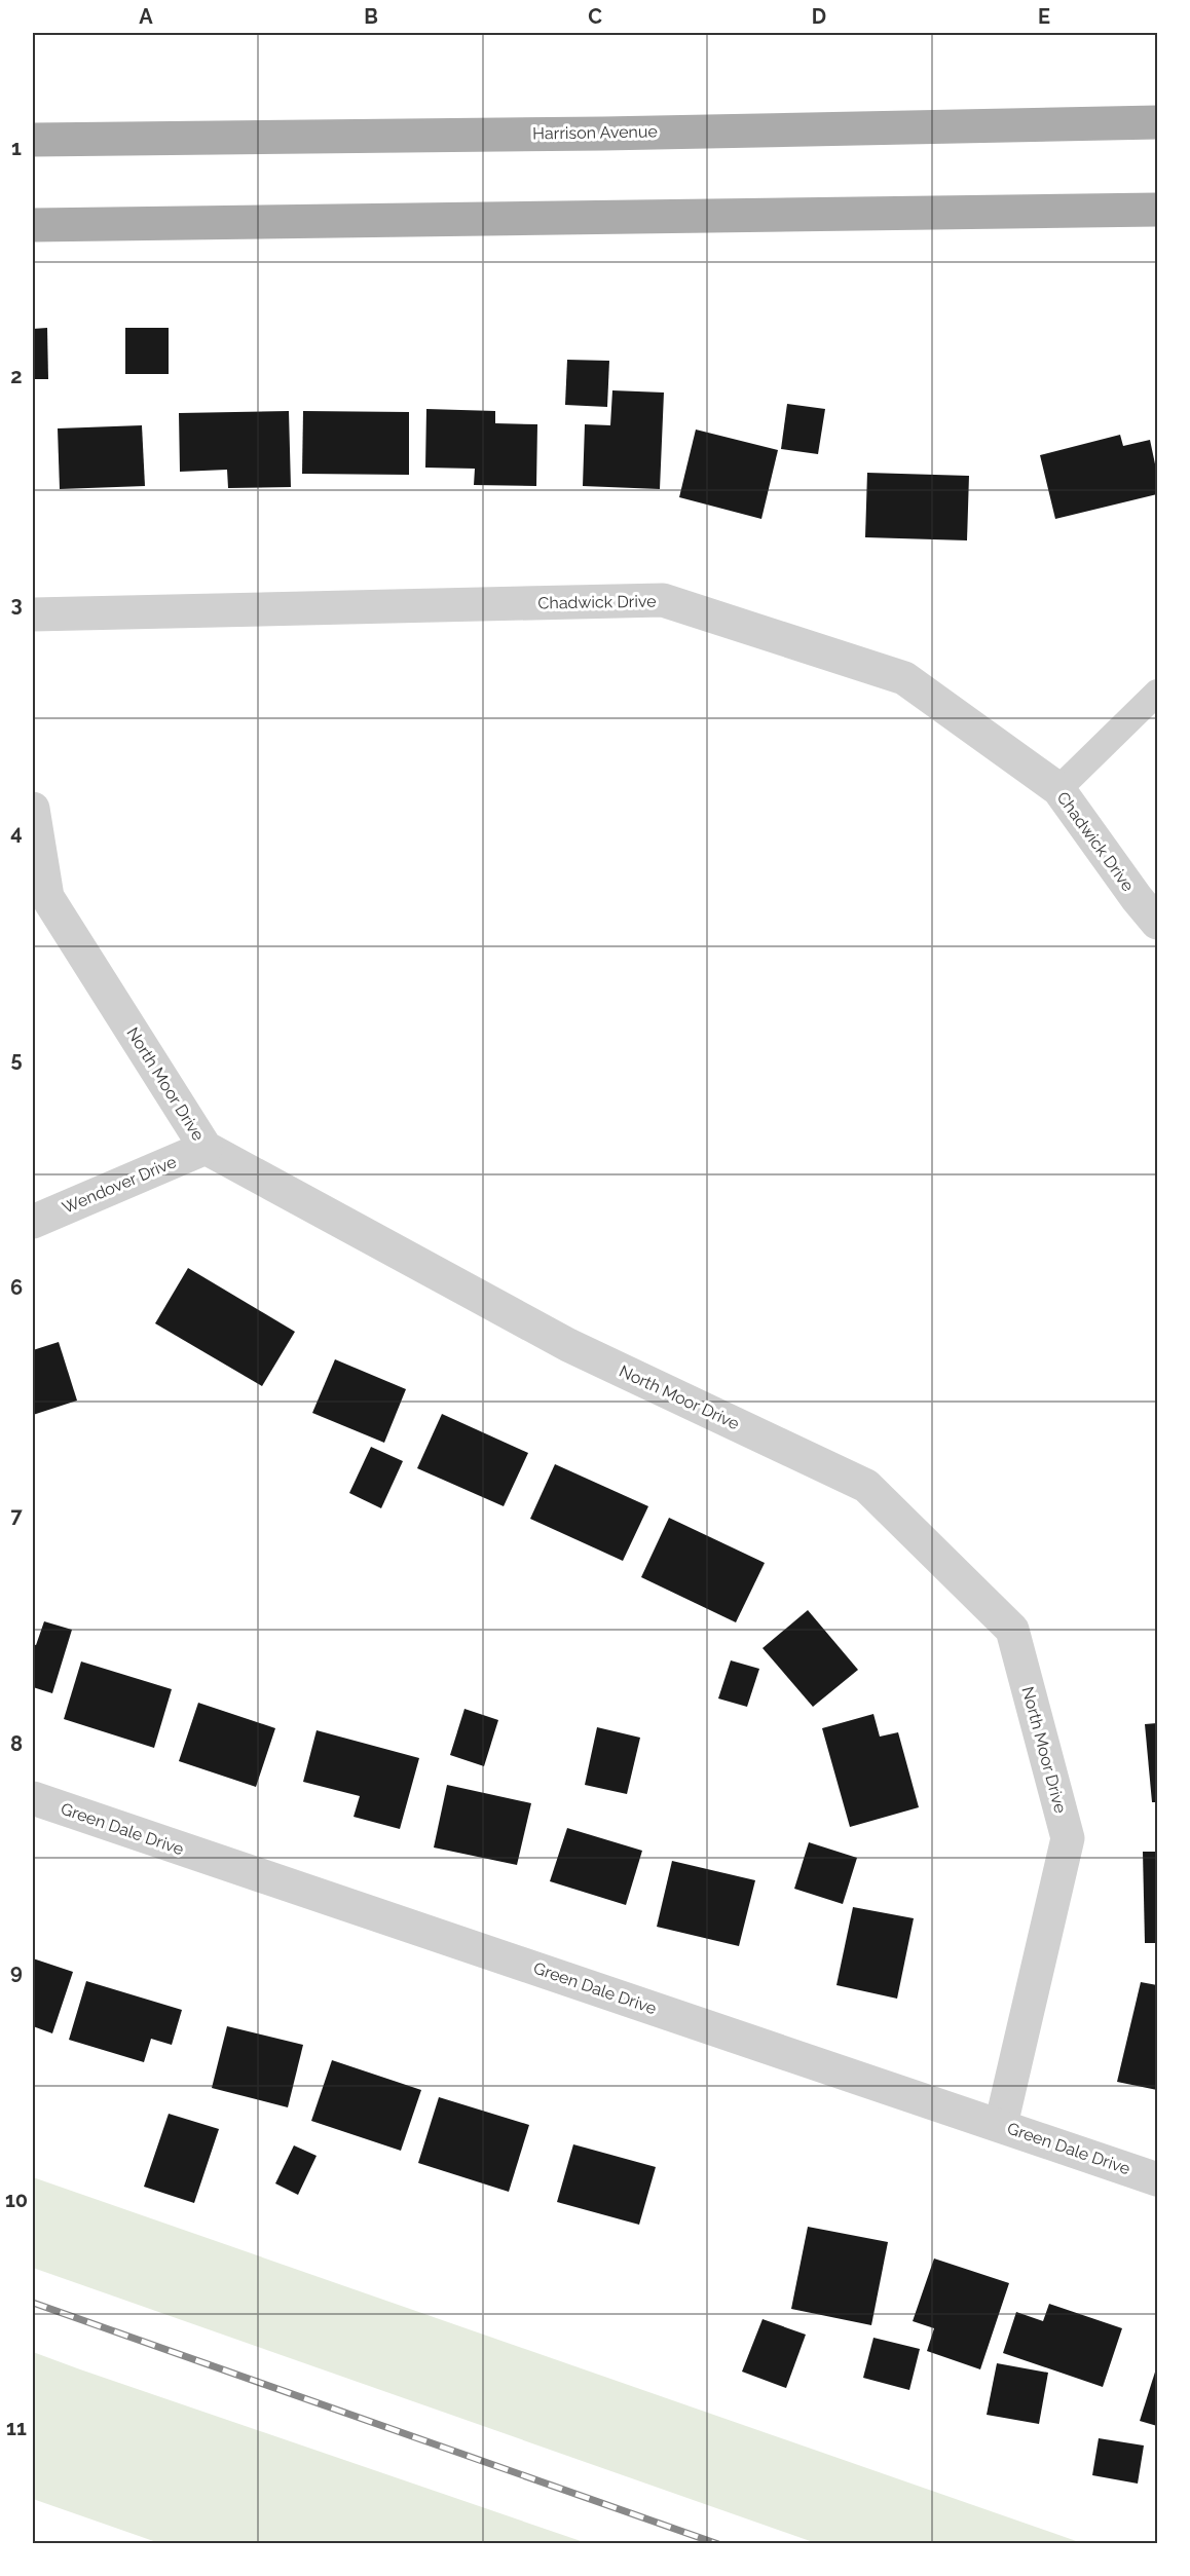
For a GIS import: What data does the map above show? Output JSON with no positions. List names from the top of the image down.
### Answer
{
  "streets": {
    "main road": ["Harrison Avenue"],
    "street": [
      "Chadwick Drive",
      "North Moor Drive",
      "Wendover Drive",
      "Green Dale Drive"
    ]
  },
  "crossings": [
    ["North Moor Drive", "Wendover Drive"],
    ["North Moor Drive", "Green Dale Drive"]
  ],
  "grid": {
    "columns": [
      "A",
      "B",
      "C",
      "D",
      "E"
    ],
    "rows": [
      "1",
      "2",
      "3",
      "4",
      "5",
      "6",
      "7",
      "8",
      "9",
      "10",
      "11"
    ]
  }
}
